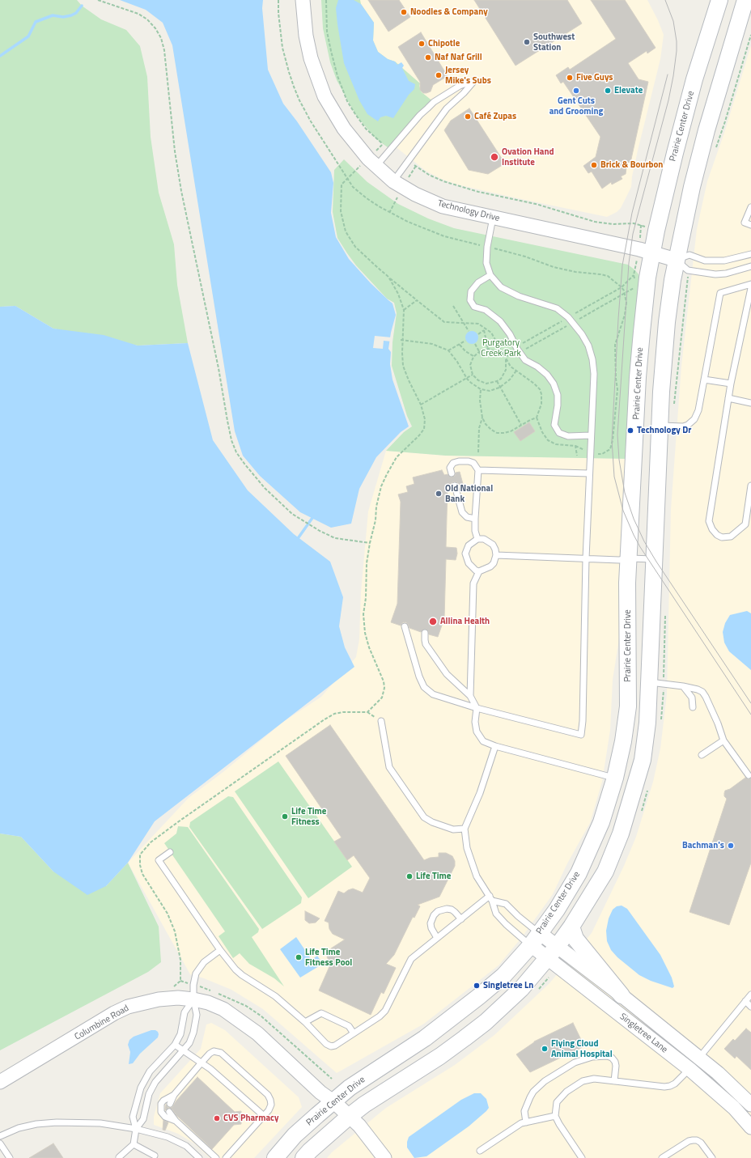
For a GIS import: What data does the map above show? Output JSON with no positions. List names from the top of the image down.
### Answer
{
  "streets": {
    "main road": ["Prairie Center Drive"],
    "street": ["Technology Drive", "Columbine Road", "Singletree Lane"]
  },
  "crossings": [
    ["Prairie Center Drive", "Technology Drive"],
    ["Prairie Center Drive", "Columbine Road"],
    ["Prairie Center Drive", "Singletree Lane"]
  ],
  "parks": ["Purgatory Creek Park"],
  "places": [
    "Noodles & Company",
    "Southwest Station",
    "Chipotle",
    "Naf Naf Grill",
    "Jersey Mike's Subs",
    "Five Guys",
    "Gent Cuts and Grooming",
    "Elevate",
    "Café Zupas",
    "Ovation Hand Institute",
    "Brick & Bourbon",
    "Technology Dr",
    "Old National Bank",
    "Allina Health",
    "Life Time Fitness",
    "Bachman's",
    "Life Time",
    "Life Time Fitness Pool",
    "Singletree Ln",
    "Flying Cloud Animal Hospital",
    "CVS Pharmacy"
  ]
}
